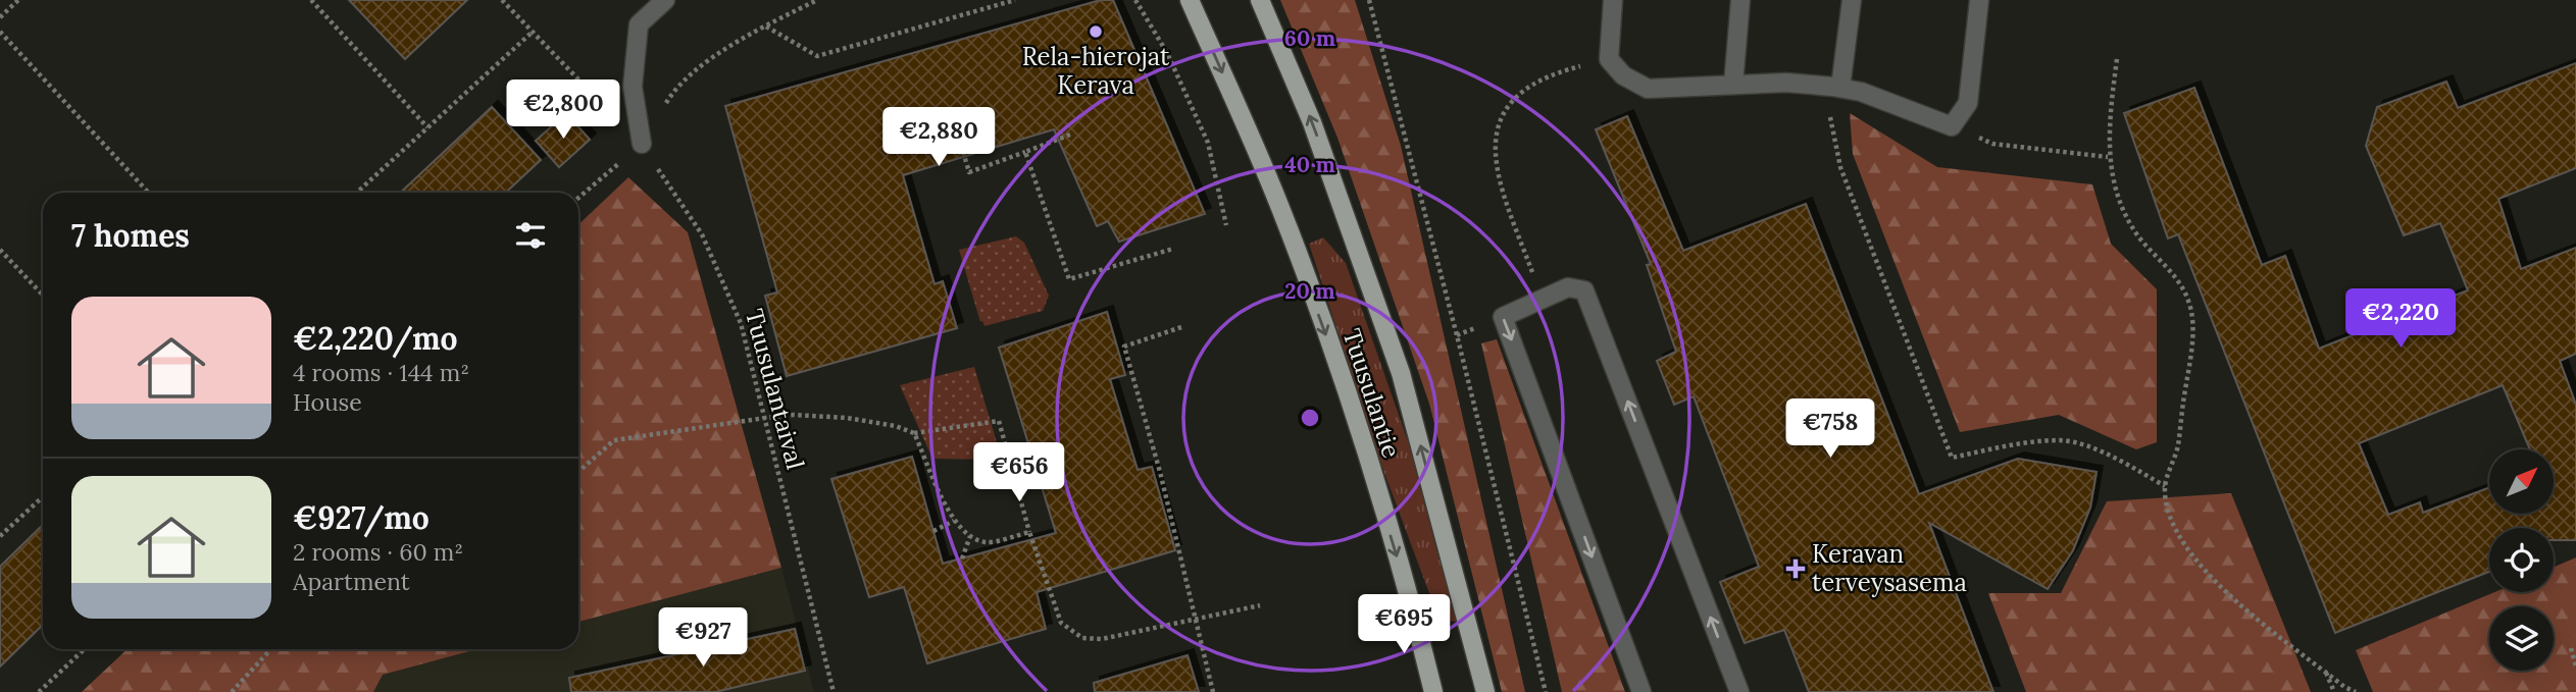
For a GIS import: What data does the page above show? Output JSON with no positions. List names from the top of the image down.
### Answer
{
  "streets": {
    "main road": ["Tuusulantie"],
    "path": ["Tuusulantaival"]
  },
  "places": {
    "other": ["Rela-hierojat Kerava"],
    "health": ["Keravan terveysasema"]
  },
  "north": "top right",
  "page": {
    "price": [
      "€2,800",
      "€2,880",
      "€2,220",
      "€758",
      "€656",
      "€695",
      "€927"
    ],
    "heading": "7 homes",
    "list": [
      {
        "name": "€2,220/mo",
        "note": "4 rooms · 144 m² · House"
      },
      {
        "name": "€927/mo",
        "note": "2 rooms · 60 m² · Apartment"
      }
    ]
  },
  "rings": ["60 m", "40 m", "20 m"]
}
